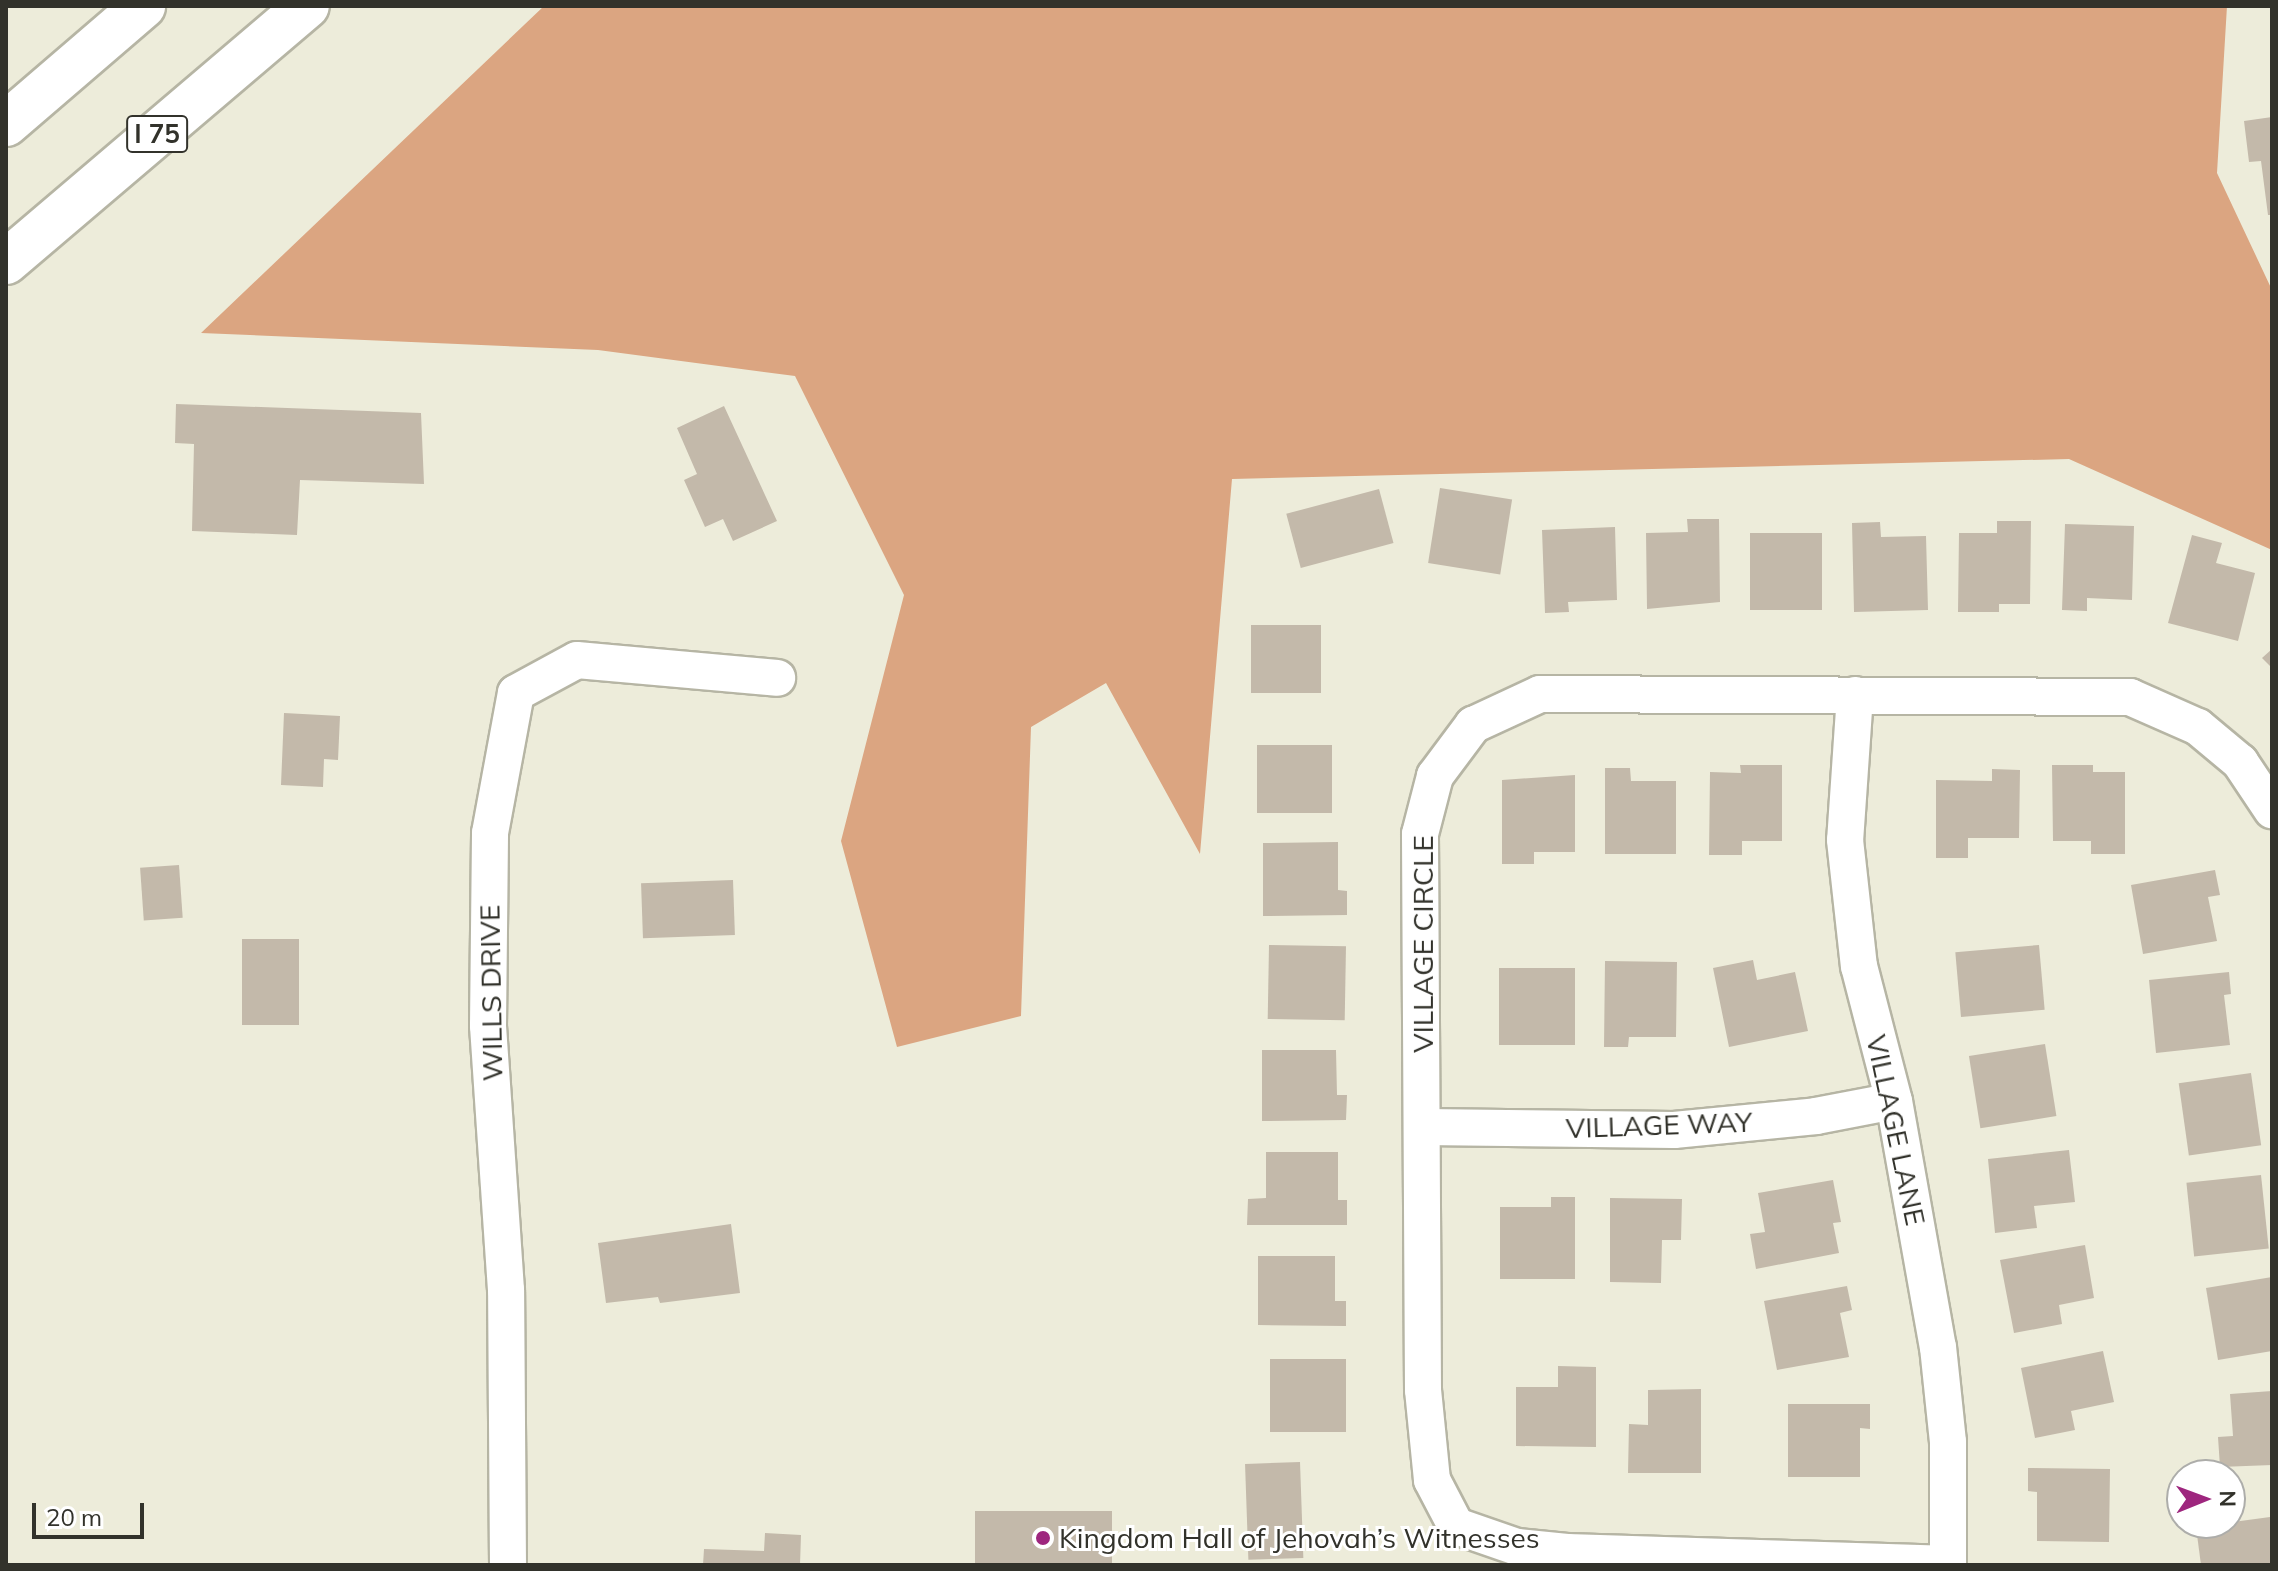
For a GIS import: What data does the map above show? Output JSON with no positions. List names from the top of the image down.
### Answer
{
  "streets": {
    "highway": ["I 75"],
    "street": [
      "VILLAGE CIRCLE",
      "WILLS DRIVE",
      "VILLAGE WAY",
      "VILLAGE LANE"
    ]
  },
  "crossings": [
    ["VILLAGE CIRCLE", "VILLAGE WAY"],
    ["VILLAGE CIRCLE", "VILLAGE LANE"],
    ["VILLAGE WAY", "VILLAGE LANE"]
  ],
  "places": ["Kingdom Hall of Jehovah’s Witnesses"],
  "scale_bar": "20 m",
  "north": "right"
}
